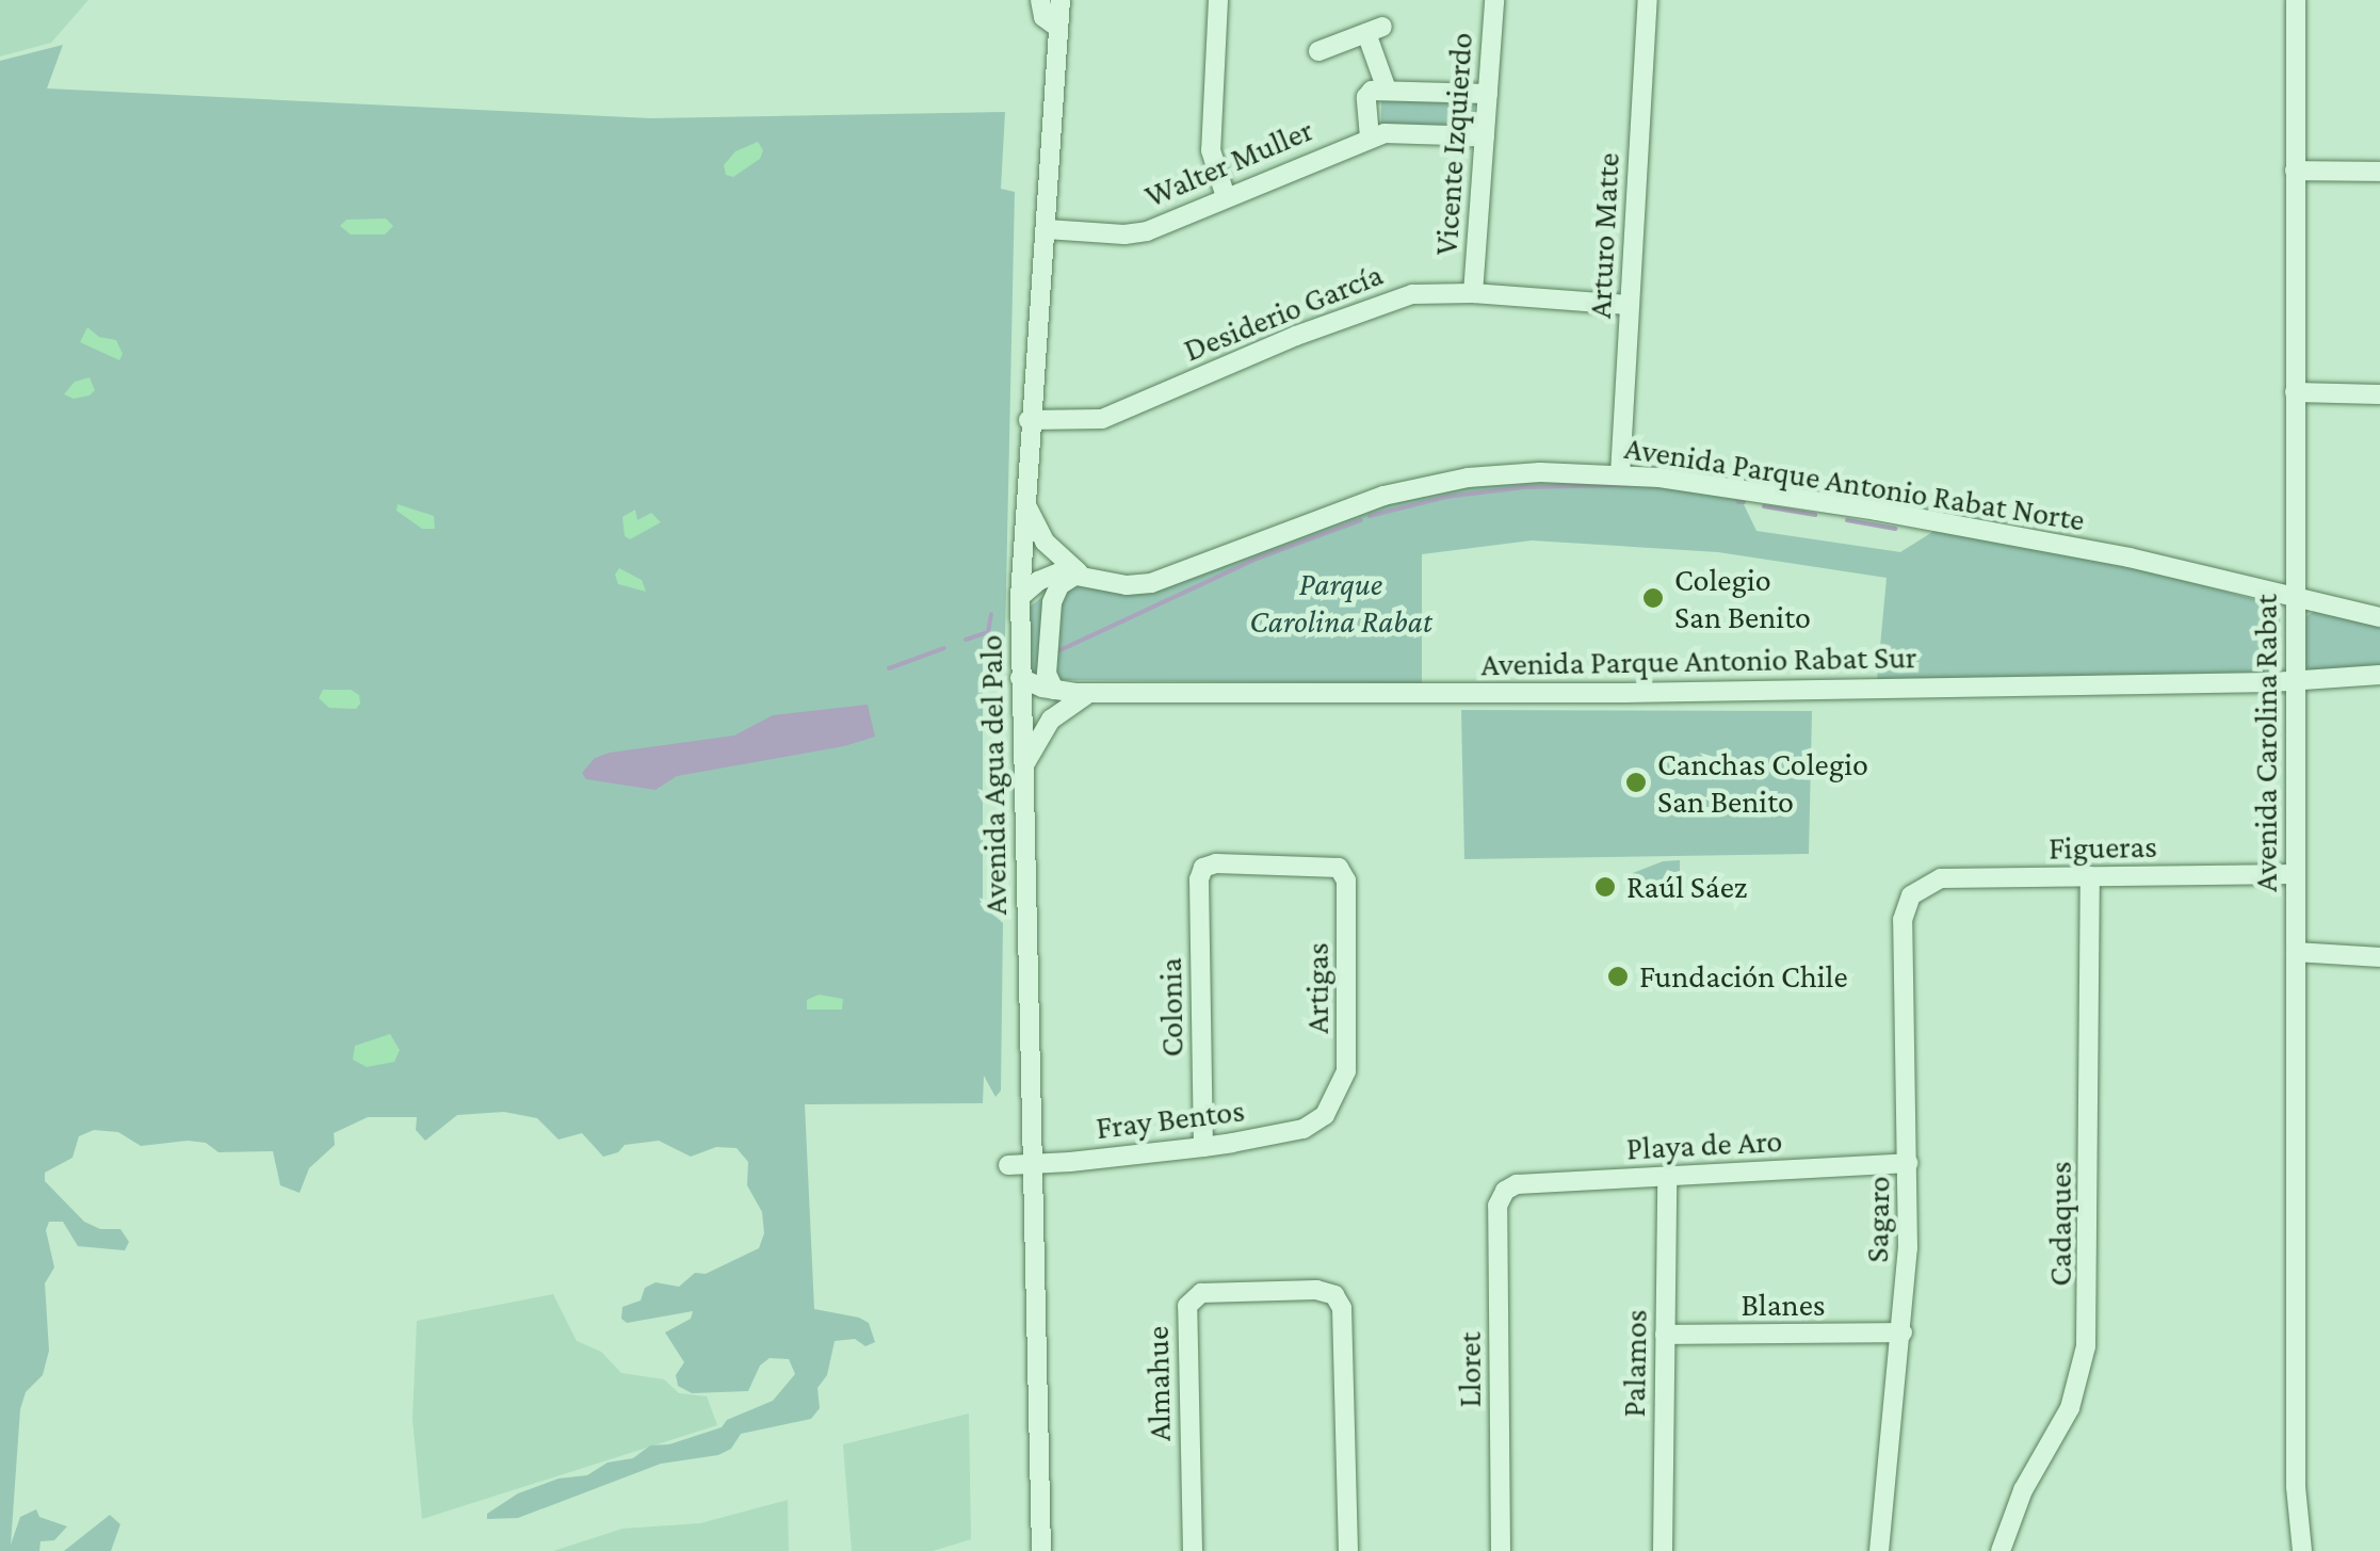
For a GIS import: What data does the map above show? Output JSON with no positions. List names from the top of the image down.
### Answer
{
  "streets": {
    "street": [
      "Vicente Izquierdo",
      "Walter Muller",
      "Arturo Matte",
      "Desiderio García",
      "Avenida Parque Antonio Rabat Norte",
      "Avenida Parque Antonio Rabat Sur",
      "Avenida Carolina Rabat",
      "Avenida Agua del Palo",
      "Figueras",
      "Artigas",
      "Colonia",
      "Fray Bentos",
      "Playa de Aro",
      "Sagaro",
      "Cadaques",
      "Blanes",
      "Palamos",
      "Lloret",
      "Almahue"
    ]
  },
  "crossings": [
    ["Vicente Izquierdo", "Walter Muller"],
    ["Vicente Izquierdo", "Desiderio García"],
    ["Walter Muller", "Avenida Agua del Palo"],
    ["Arturo Matte", "Desiderio García"],
    ["Arturo Matte", "Avenida Parque Antonio Rabat Norte"],
    ["Desiderio García", "Avenida Agua del Palo"],
    ["Avenida Parque Antonio Rabat Norte", "Avenida Carolina Rabat"],
    ["Avenida Parque Antonio Rabat Norte", "Avenida Agua del Palo"],
    ["Avenida Parque Antonio Rabat Sur", "Avenida Carolina Rabat"],
    ["Avenida Parque Antonio Rabat Sur", "Avenida Agua del Palo"],
    ["Avenida Carolina Rabat", "Figueras"],
    ["Avenida Agua del Palo", "Fray Bentos"],
    ["Figueras", "Sagaro"],
    ["Figueras", "Cadaques"],
    ["Artigas", "Colonia"],
    ["Artigas", "Fray Bentos"],
    ["Colonia", "Fray Bentos"],
    ["Playa de Aro", "Sagaro"],
    ["Playa de Aro", "Palamos"],
    ["Playa de Aro", "Lloret"],
    ["Sagaro", "Blanes"],
    ["Blanes", "Palamos"]
  ],
  "parks": ["Parque Carolina Rabat"],
  "places": [
    "Colegio San Benito",
    "Canchas Colegio San Benito",
    "Raúl Sáez",
    "Fundación Chile"
  ]
}
